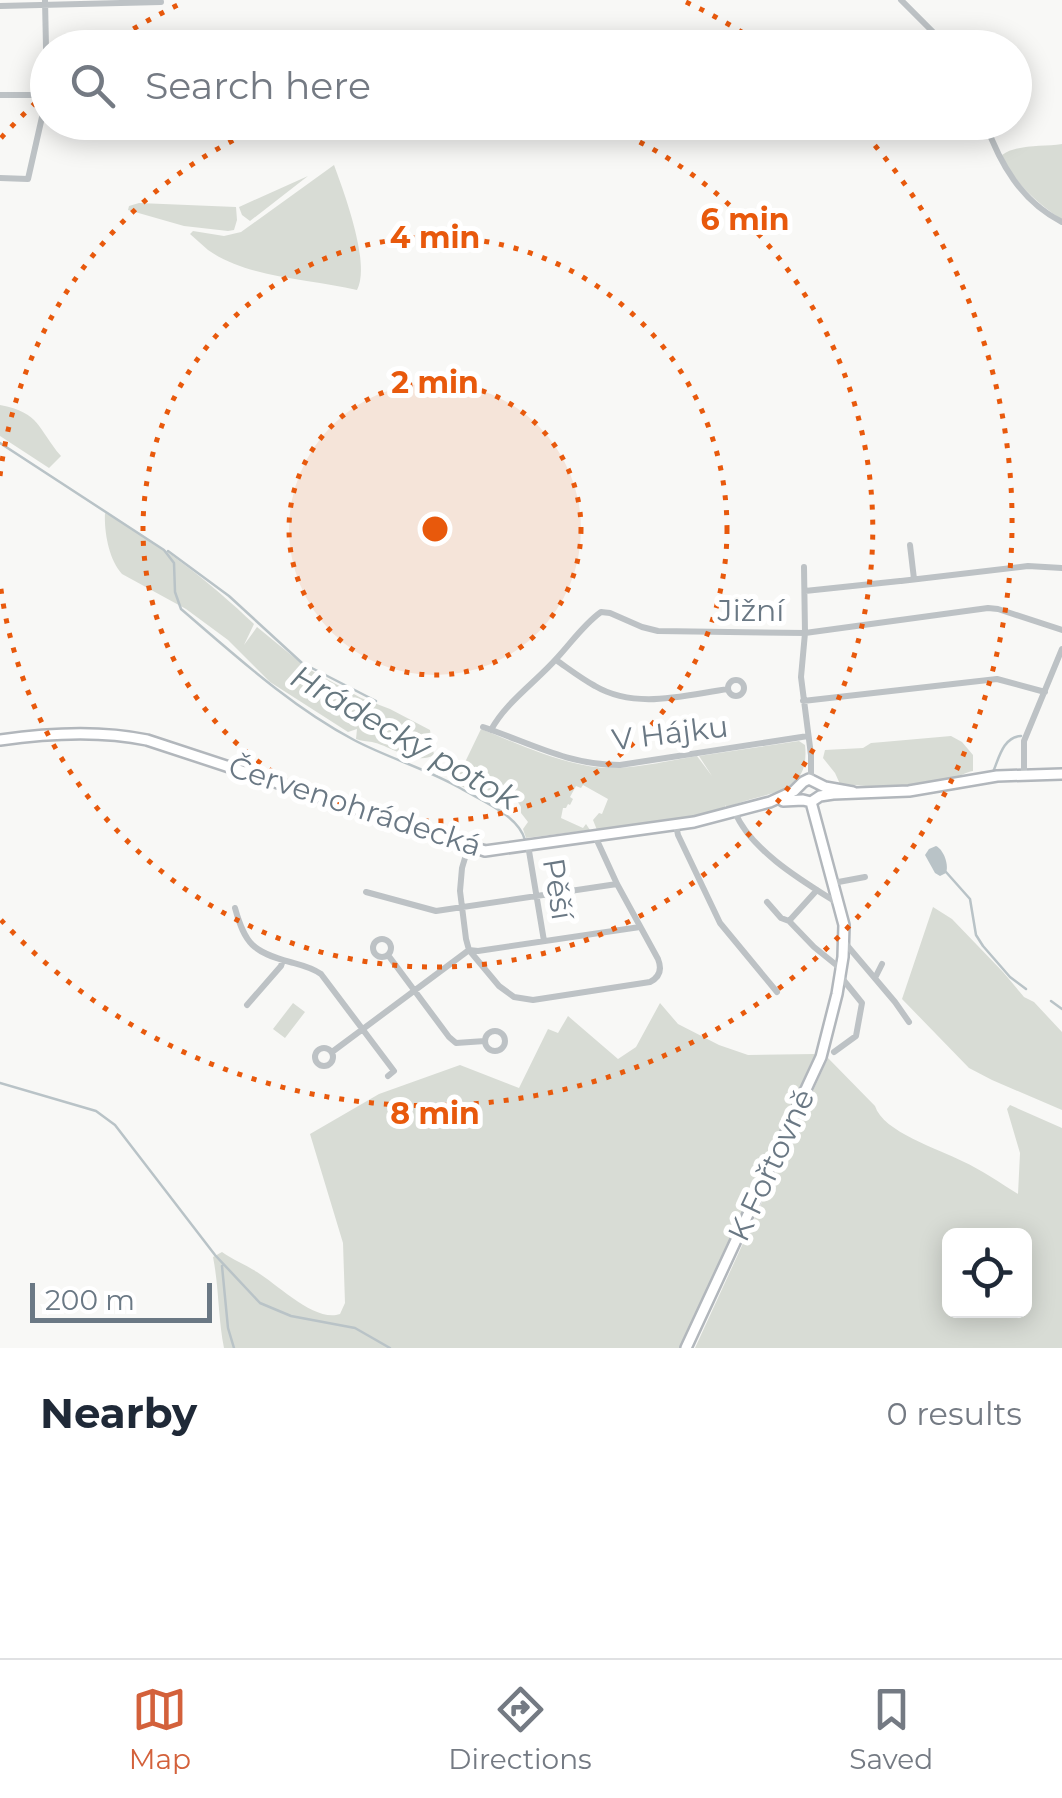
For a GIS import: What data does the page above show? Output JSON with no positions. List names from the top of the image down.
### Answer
{
  "streets": {
    "street": [
      "Jižní",
      "V Hájku",
      "Červenohrádecká",
      "Pěší",
      "K Fořtovně"
    ]
  },
  "crossings": [
    ["Jižní", "V Hájku"],
    ["Červenohrádecká", "Pěší"],
    ["Červenohrádecká", "K Fořtovně"]
  ],
  "water": ["Hrádecký potok"],
  "scale_bar": "200 m",
  "page": {
    "search": "Search here",
    "scale": "200 m",
    "heading": ["Nearby", "0 results"],
    "nav": ["Map", "Directions", "Saved"]
  },
  "rings": [
    "6 min",
    "4 min",
    "2 min",
    "8 min"
  ]
}
